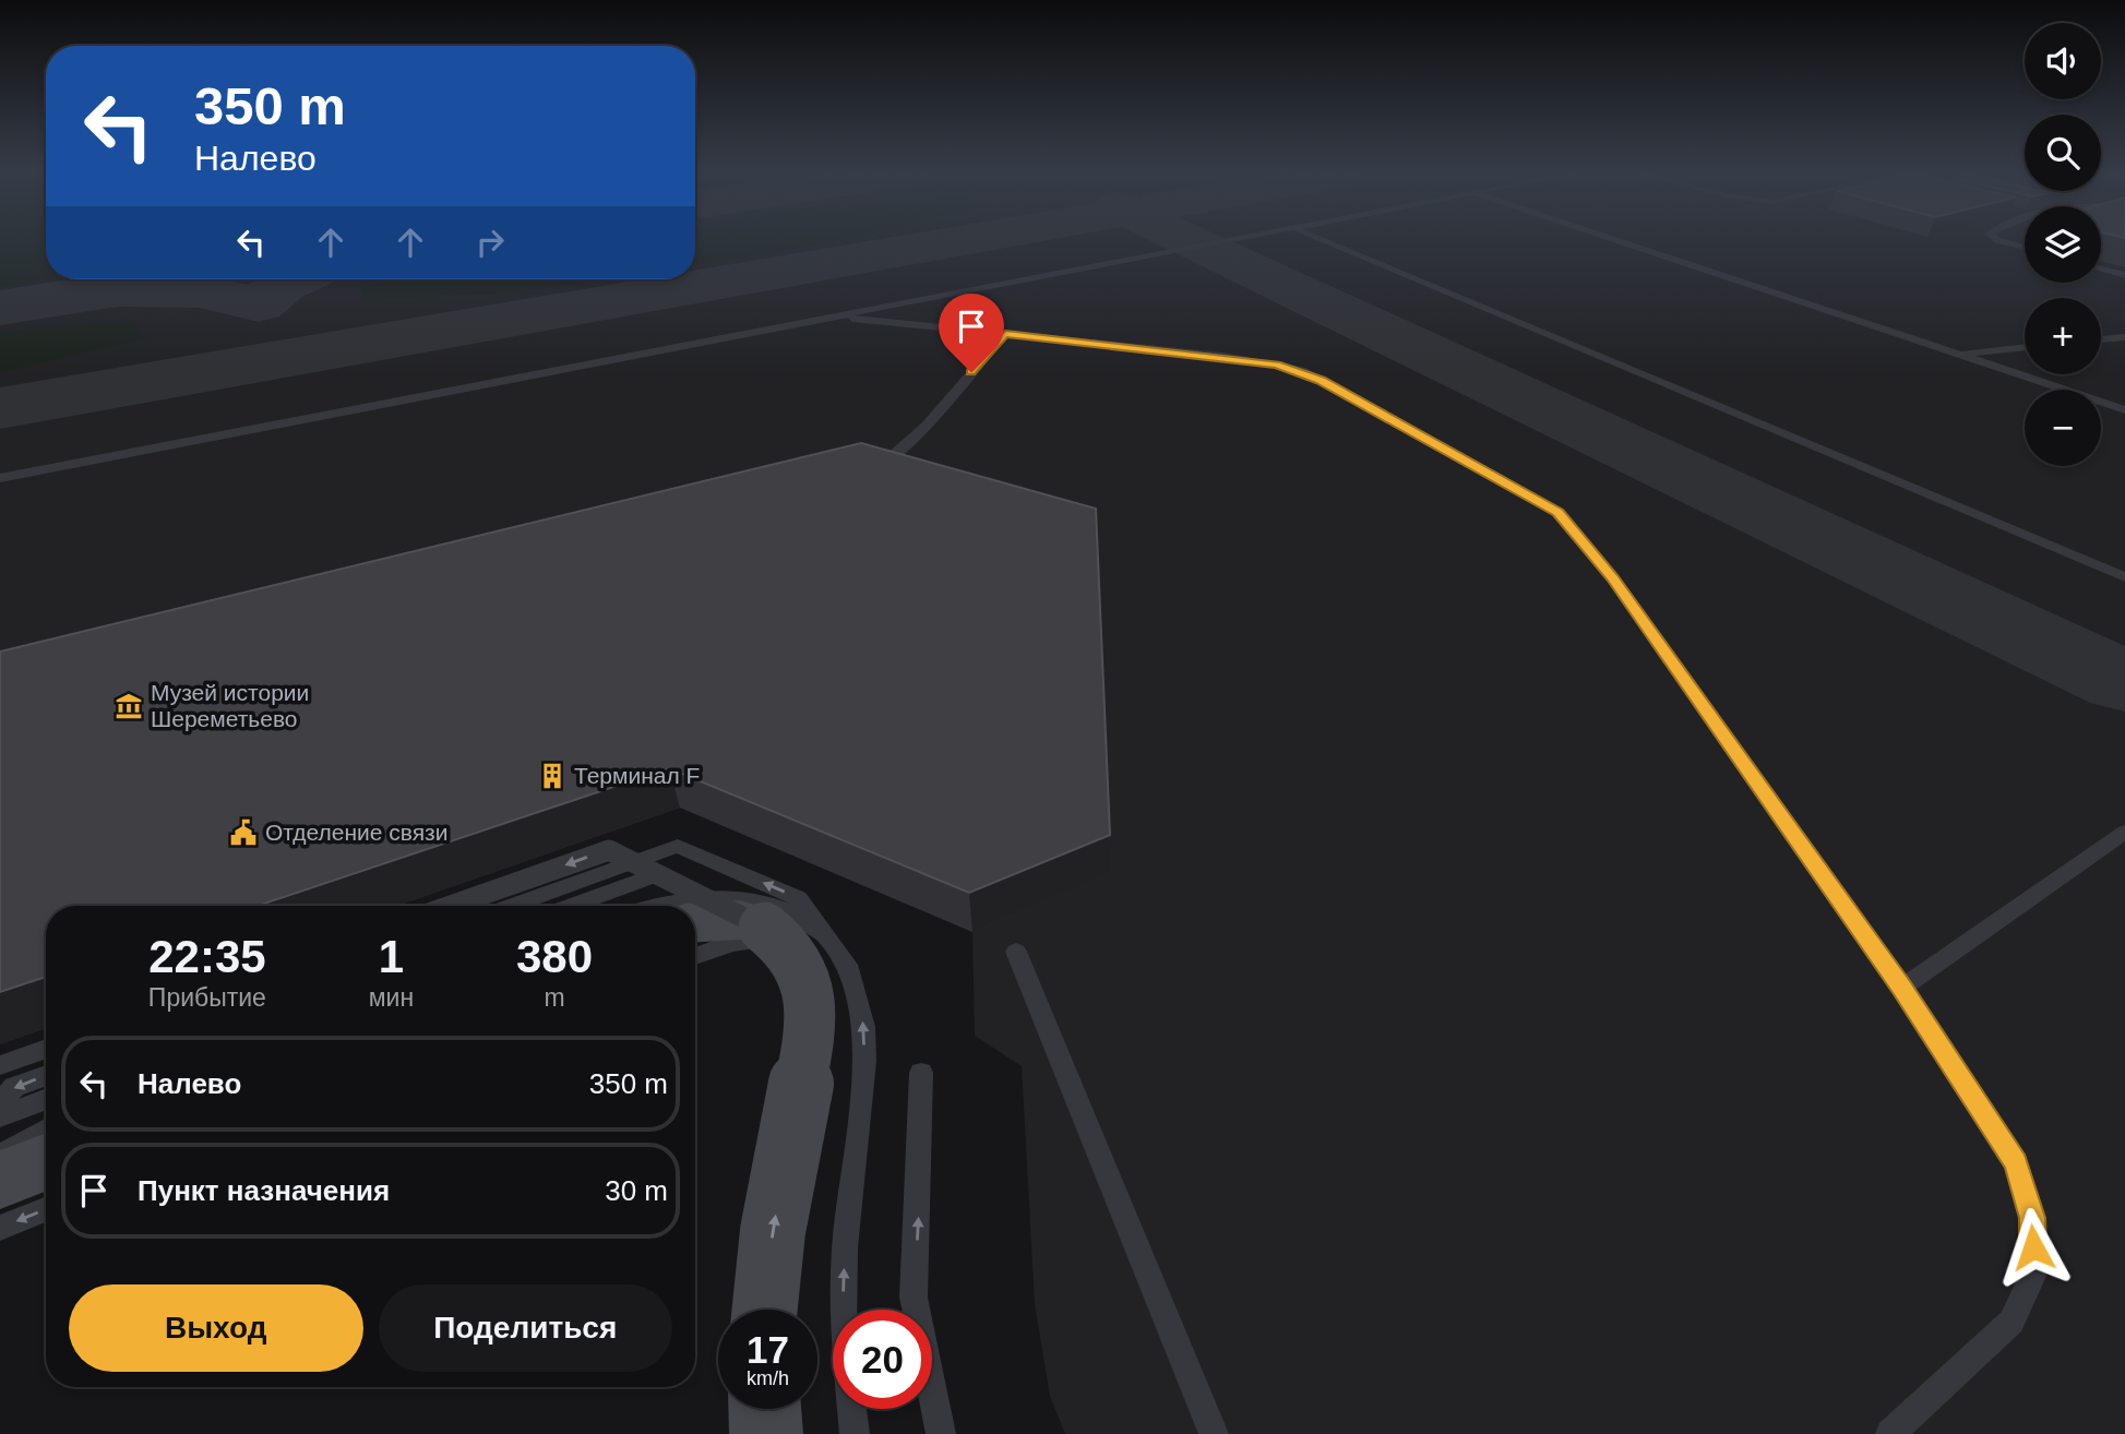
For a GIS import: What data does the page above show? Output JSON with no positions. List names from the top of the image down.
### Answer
{
  "places": {
    "museum": ["Музей истории Шереметьево"],
    "building": ["Терминал F"],
    "public building": ["Отделение связи"]
  },
  "page": {
    "map_buttons": ["+", "−"],
    "turn": ["350 m", "Налево"],
    "eta": [
      "22:35",
      "Прибытие",
      "1",
      "мин",
      "380",
      "m"
    ],
    "list": [
      {
        "name": "Налево",
        "value": "350 m"
      },
      {
        "name": "Пункт назначения",
        "value": "30 m"
      }
    ],
    "buttons": ["Выход", "Поделиться"],
    "speed": "17 km/h",
    "limit": "20"
  }
}
